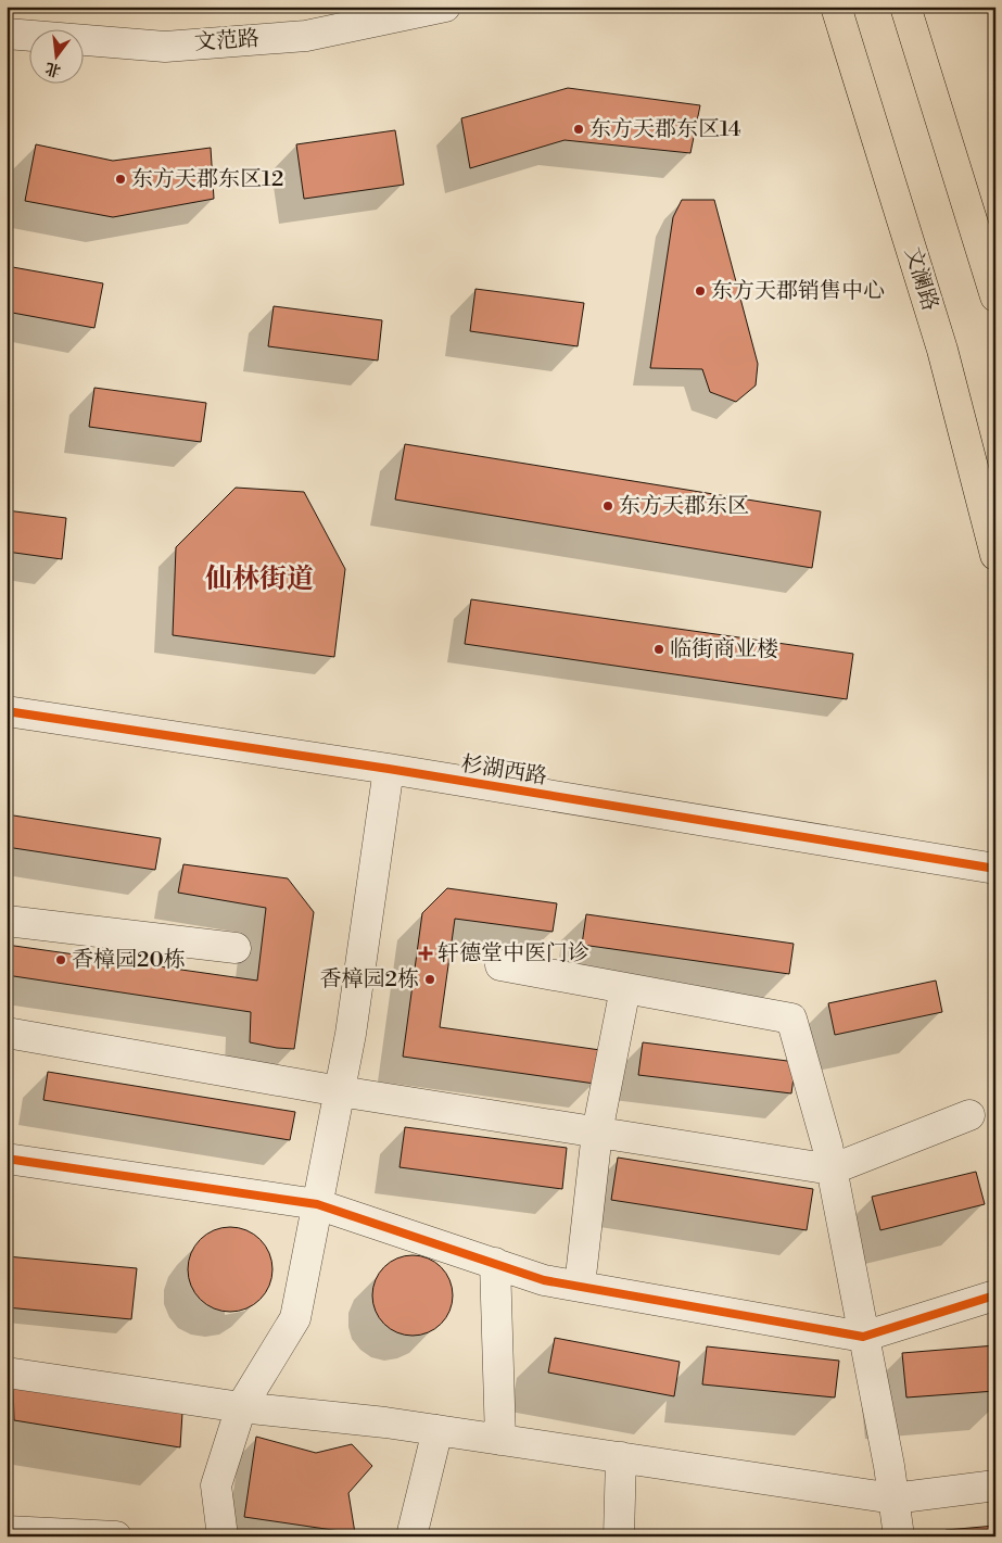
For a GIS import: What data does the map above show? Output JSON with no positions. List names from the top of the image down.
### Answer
{
  "streets": {
    "main road": ["文澜路"],
    "street": ["文范路", "杉湖西路"]
  },
  "districts": ["仙林街道"],
  "places": {
    "other": [
      "东方天郡东区14",
      "东方天郡东区12",
      "东方天郡销售中心",
      "东方天郡东区",
      "临街商业楼",
      "香樟园20栋",
      "香樟园2栋"
    ],
    "health": ["轩德堂中医门诊"]
  },
  "north": "bottom"
}
